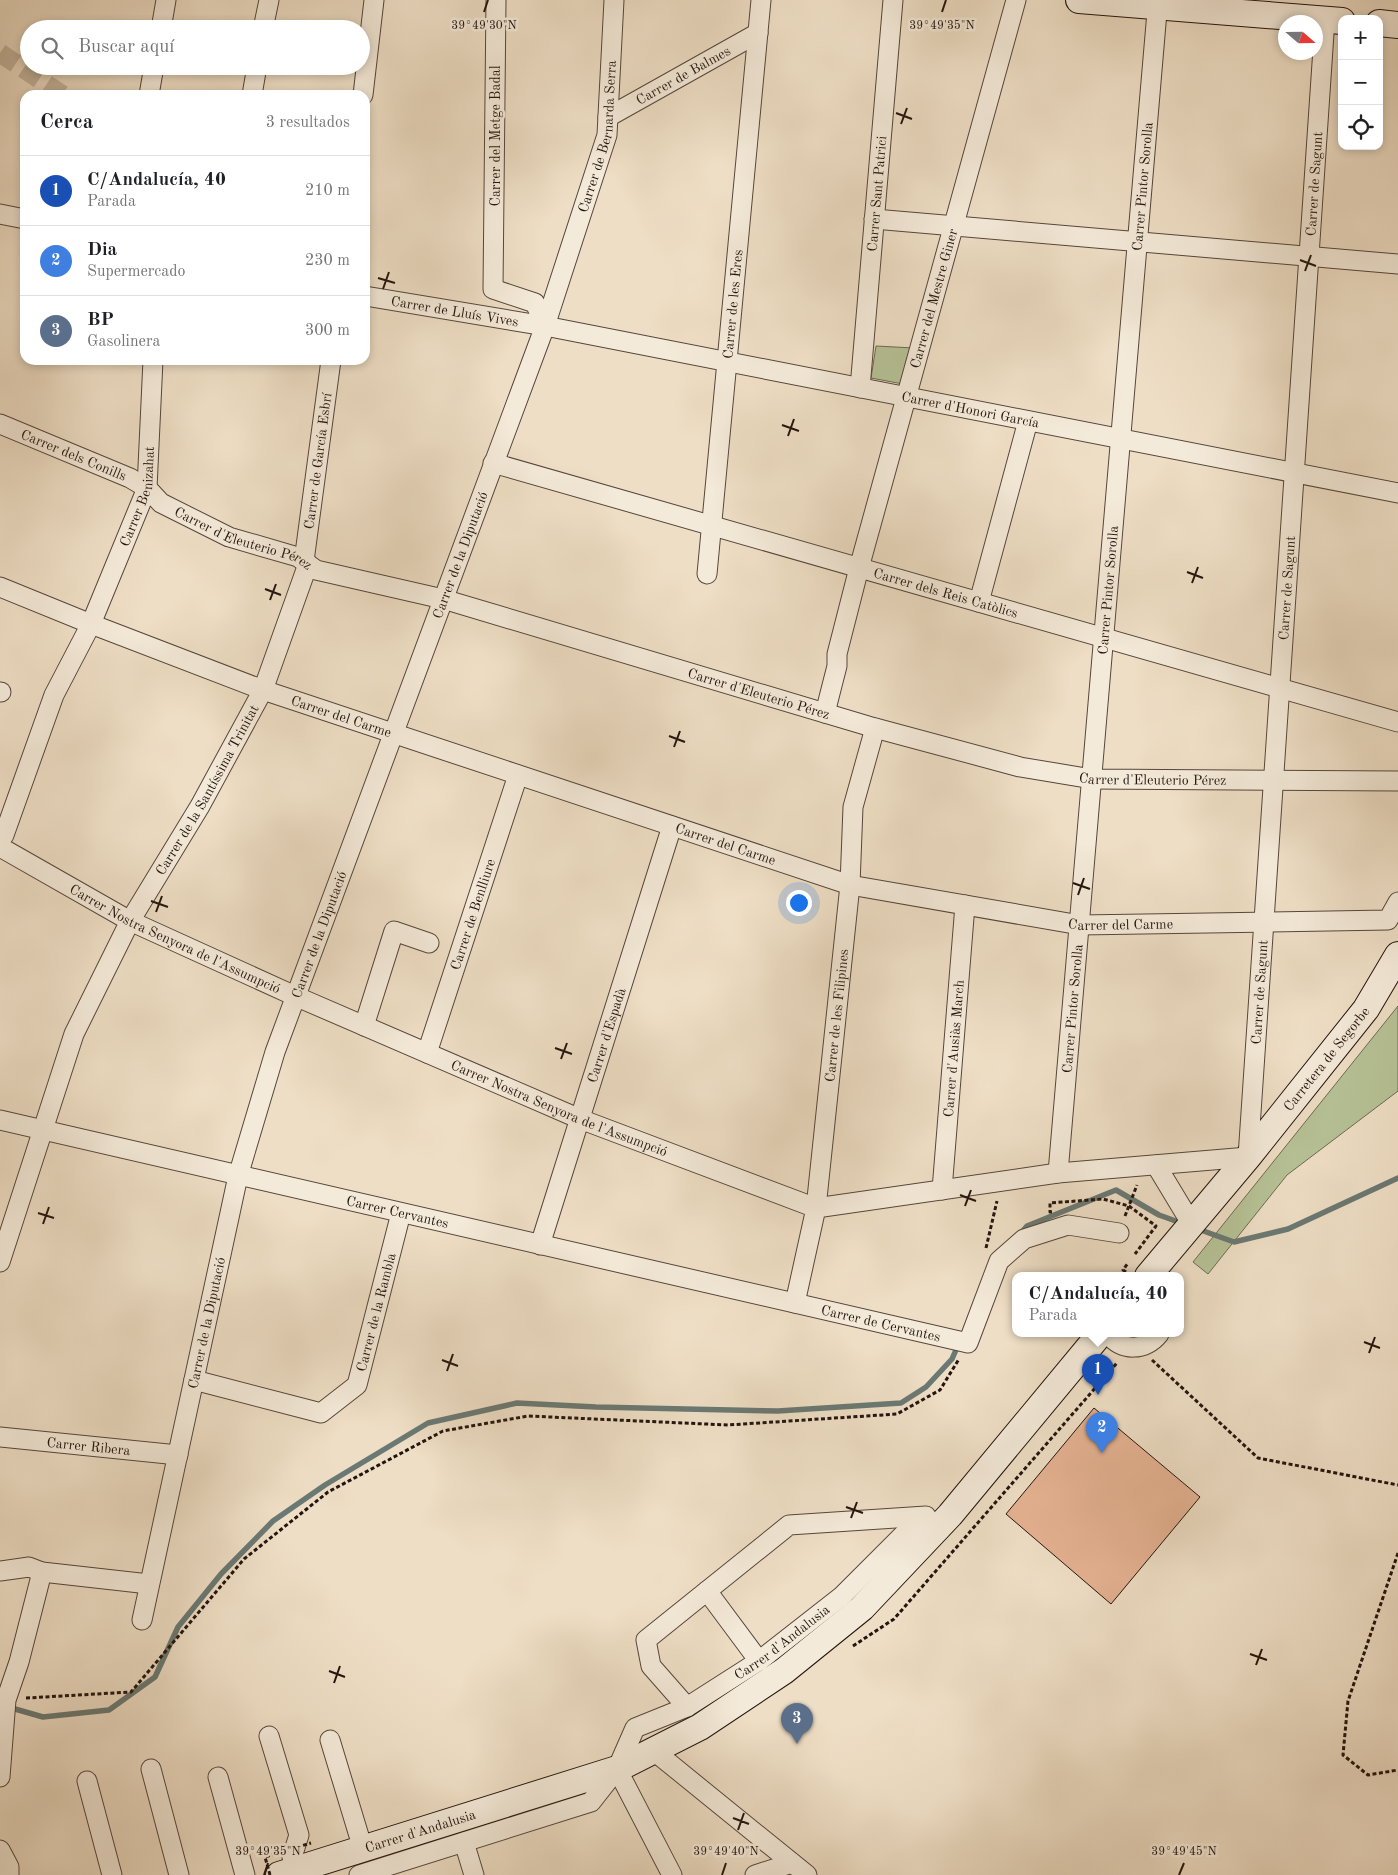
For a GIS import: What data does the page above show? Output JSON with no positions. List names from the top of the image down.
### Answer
{
  "streets": {
    "street": [
      "Carrer de Balmes",
      "Carrer del Metge Badal",
      "Carrer de Bernarda Serra",
      "Carrer de Sagunt",
      "Carrer Pintor Sorolla",
      "Carrer Sant Patrici",
      "Carrer del Mestre Giner",
      "Carrer de les Eres",
      "Carrer de Lluís Vives",
      "Carrer d'Honori García",
      "Carrer dels Conills",
      "Carrer de García Esbrí",
      "Carrer Benizahat",
      "Carrer d'Eleuterio Pérez",
      "Carrer de la Diputació",
      "Carrer dels Reis Catòlics",
      "Carrer del Carme",
      "Carrer de la Santíssima Trinitat",
      "Carrer de Benlliure",
      "Carrer Nostra Senyora de l'Assumpció",
      "Carrer de les Filipines",
      "Carrer d'Espadà",
      "Carrer d'Ausiàs March",
      "Carretera de Segorbe",
      "Carrer Cervantes",
      "Carrer de la Rambla",
      "Carrer de Cervantes",
      "Carrer Ribera",
      "Carrer d'Andalusia"
    ]
  },
  "crossings": [
    ["Carrer de Balmes", "Carrer de Bernarda Serra"],
    ["Carrer de Balmes", "Carrer de les Eres"],
    ["Carrer del Metge Badal", "Carrer de Lluís Vives"],
    ["Carrer del Metge Badal", "Carrer d'Honori García"],
    ["Carrer del Metge Badal", "Carrer de la Diputació"],
    ["Carrer de Bernarda Serra", "Carrer de la Diputació"],
    ["Carrer de Sagunt", "Carrer d'Honori García"],
    ["Carrer de Sagunt", "Carrer d'Eleuterio Pérez"],
    ["Carrer de Sagunt", "Carrer dels Reis Catòlics"],
    ["Carrer de Sagunt", "Carrer del Carme"],
    ["Carrer de Sagunt", "Carrer Nostra Senyora de l'Assumpció"],
    ["Carrer de Sagunt", "Carretera de Segorbe"],
    ["Carrer Pintor Sorolla", "Carrer d'Honori García"],
    ["Carrer Pintor Sorolla", "Carrer d'Eleuterio Pérez"],
    ["Carrer Pintor Sorolla", "Carrer dels Reis Catòlics"],
    ["Carrer Pintor Sorolla", "Carrer del Carme"],
    ["Carrer Pintor Sorolla", "Carrer Nostra Senyora de l'Assumpció"],
    ["Carrer Sant Patrici", "Carrer d'Honori García"],
    ["Carrer del Mestre Giner", "Carrer d'Honori García"],
    ["Carrer del Mestre Giner", "Carrer d'Eleuterio Pérez"],
    ["Carrer del Mestre Giner", "Carrer dels Reis Catòlics"],
    ["Carrer de les Eres", "Carrer d'Honori García"],
    ["Carrer de les Eres", "Carrer dels Reis Catòlics"],
    ["Carrer de Lluís Vives", "Carrer d'Honori García"],
    ["Carrer de Lluís Vives", "Carrer de la Diputació"],
    ["Carrer d'Honori García", "Carrer de la Diputació"],
    ["Carrer dels Conills", "Carrer Benizahat"],
    ["Carrer dels Conills", "Carrer d'Eleuterio Pérez"],
    ["Carrer de García Esbrí", "Carrer d'Eleuterio Pérez"],
    ["Carrer de García Esbrí", "Carrer de la Santíssima Trinitat"],
    ["Carrer Benizahat", "Carrer d'Eleuterio Pérez"],
    ["Carrer Benizahat", "Carrer del Carme"],
    ["Carrer Benizahat", "Carrer Nostra Senyora de l'Assumpció"],
    ["Carrer d'Eleuterio Pérez", "Carrer de la Diputació"],
    ["Carrer d'Eleuterio Pérez", "Carrer de la Santíssima Trinitat"],
    ["Carrer d'Eleuterio Pérez", "Carrer de les Filipines"],
    ["Carrer de la Diputació", "Carrer dels Reis Catòlics"],
    ["Carrer de la Diputació", "Carrer del Carme"],
    ["Carrer de la Diputació", "Carrer Nostra Senyora de l'Assumpció"],
    ["Carrer de la Diputació", "Carrer Cervantes"],
    ["Carrer de la Diputació", "Carrer de la Rambla"],
    ["Carrer de la Diputació", "Carrer Ribera"],
    ["Carrer del Carme", "Carrer de la Santíssima Trinitat"],
    ["Carrer del Carme", "Carrer de Benlliure"],
    ["Carrer del Carme", "Carrer de les Filipines"],
    ["Carrer del Carme", "Carrer d'Espadà"],
    ["Carrer del Carme", "Carrer d'Ausiàs March"],
    ["Carrer de la Santíssima Trinitat", "Carrer Nostra Senyora de l'Assumpció"],
    ["Carrer de la Santíssima Trinitat", "Carrer Cervantes"],
    ["Carrer de Benlliure", "Carrer Nostra Senyora de l'Assumpció"],
    ["Carrer Nostra Senyora de l'Assumpció", "Carrer de les Filipines"],
    ["Carrer Nostra Senyora de l'Assumpció", "Carrer d'Espadà"],
    ["Carrer Nostra Senyora de l'Assumpció", "Carrer d'Ausiàs March"],
    ["Carrer Nostra Senyora de l'Assumpció", "Carretera de Segorbe"],
    ["Carrer de les Filipines", "Carrer Cervantes"],
    ["Carrer de les Filipines", "Carrer de Cervantes"],
    ["Carrer d'Espadà", "Carrer Cervantes"],
    ["Carrer Cervantes", "Carrer de la Rambla"],
    ["Carrer Cervantes", "Carrer de Cervantes"]
  ],
  "north": "right",
  "page": {
    "map_buttons": ["+", "−"],
    "search": "Buscar aquí",
    "heading": ["Cerca", "3 resultados"],
    "list": [
      {
        "mark": "1",
        "name": "C/Andalucía, 40",
        "note": "Parada",
        "value": "210 m"
      },
      {
        "mark": "2",
        "name": "Dia",
        "note": "Supermercado",
        "value": "230 m"
      },
      {
        "mark": "3",
        "name": "BP",
        "note": "Gasolinera",
        "value": "300 m"
      }
    ],
    "popup": ["C/Andalucía, 40", "Parada"],
    "pins": ["1", "2", "3"]
  },
  "coordinates": [
    "39°49'30\"N",
    "39°49'35\"N",
    "39°49'40\"N",
    "39°49'45\"N"
  ]
}
